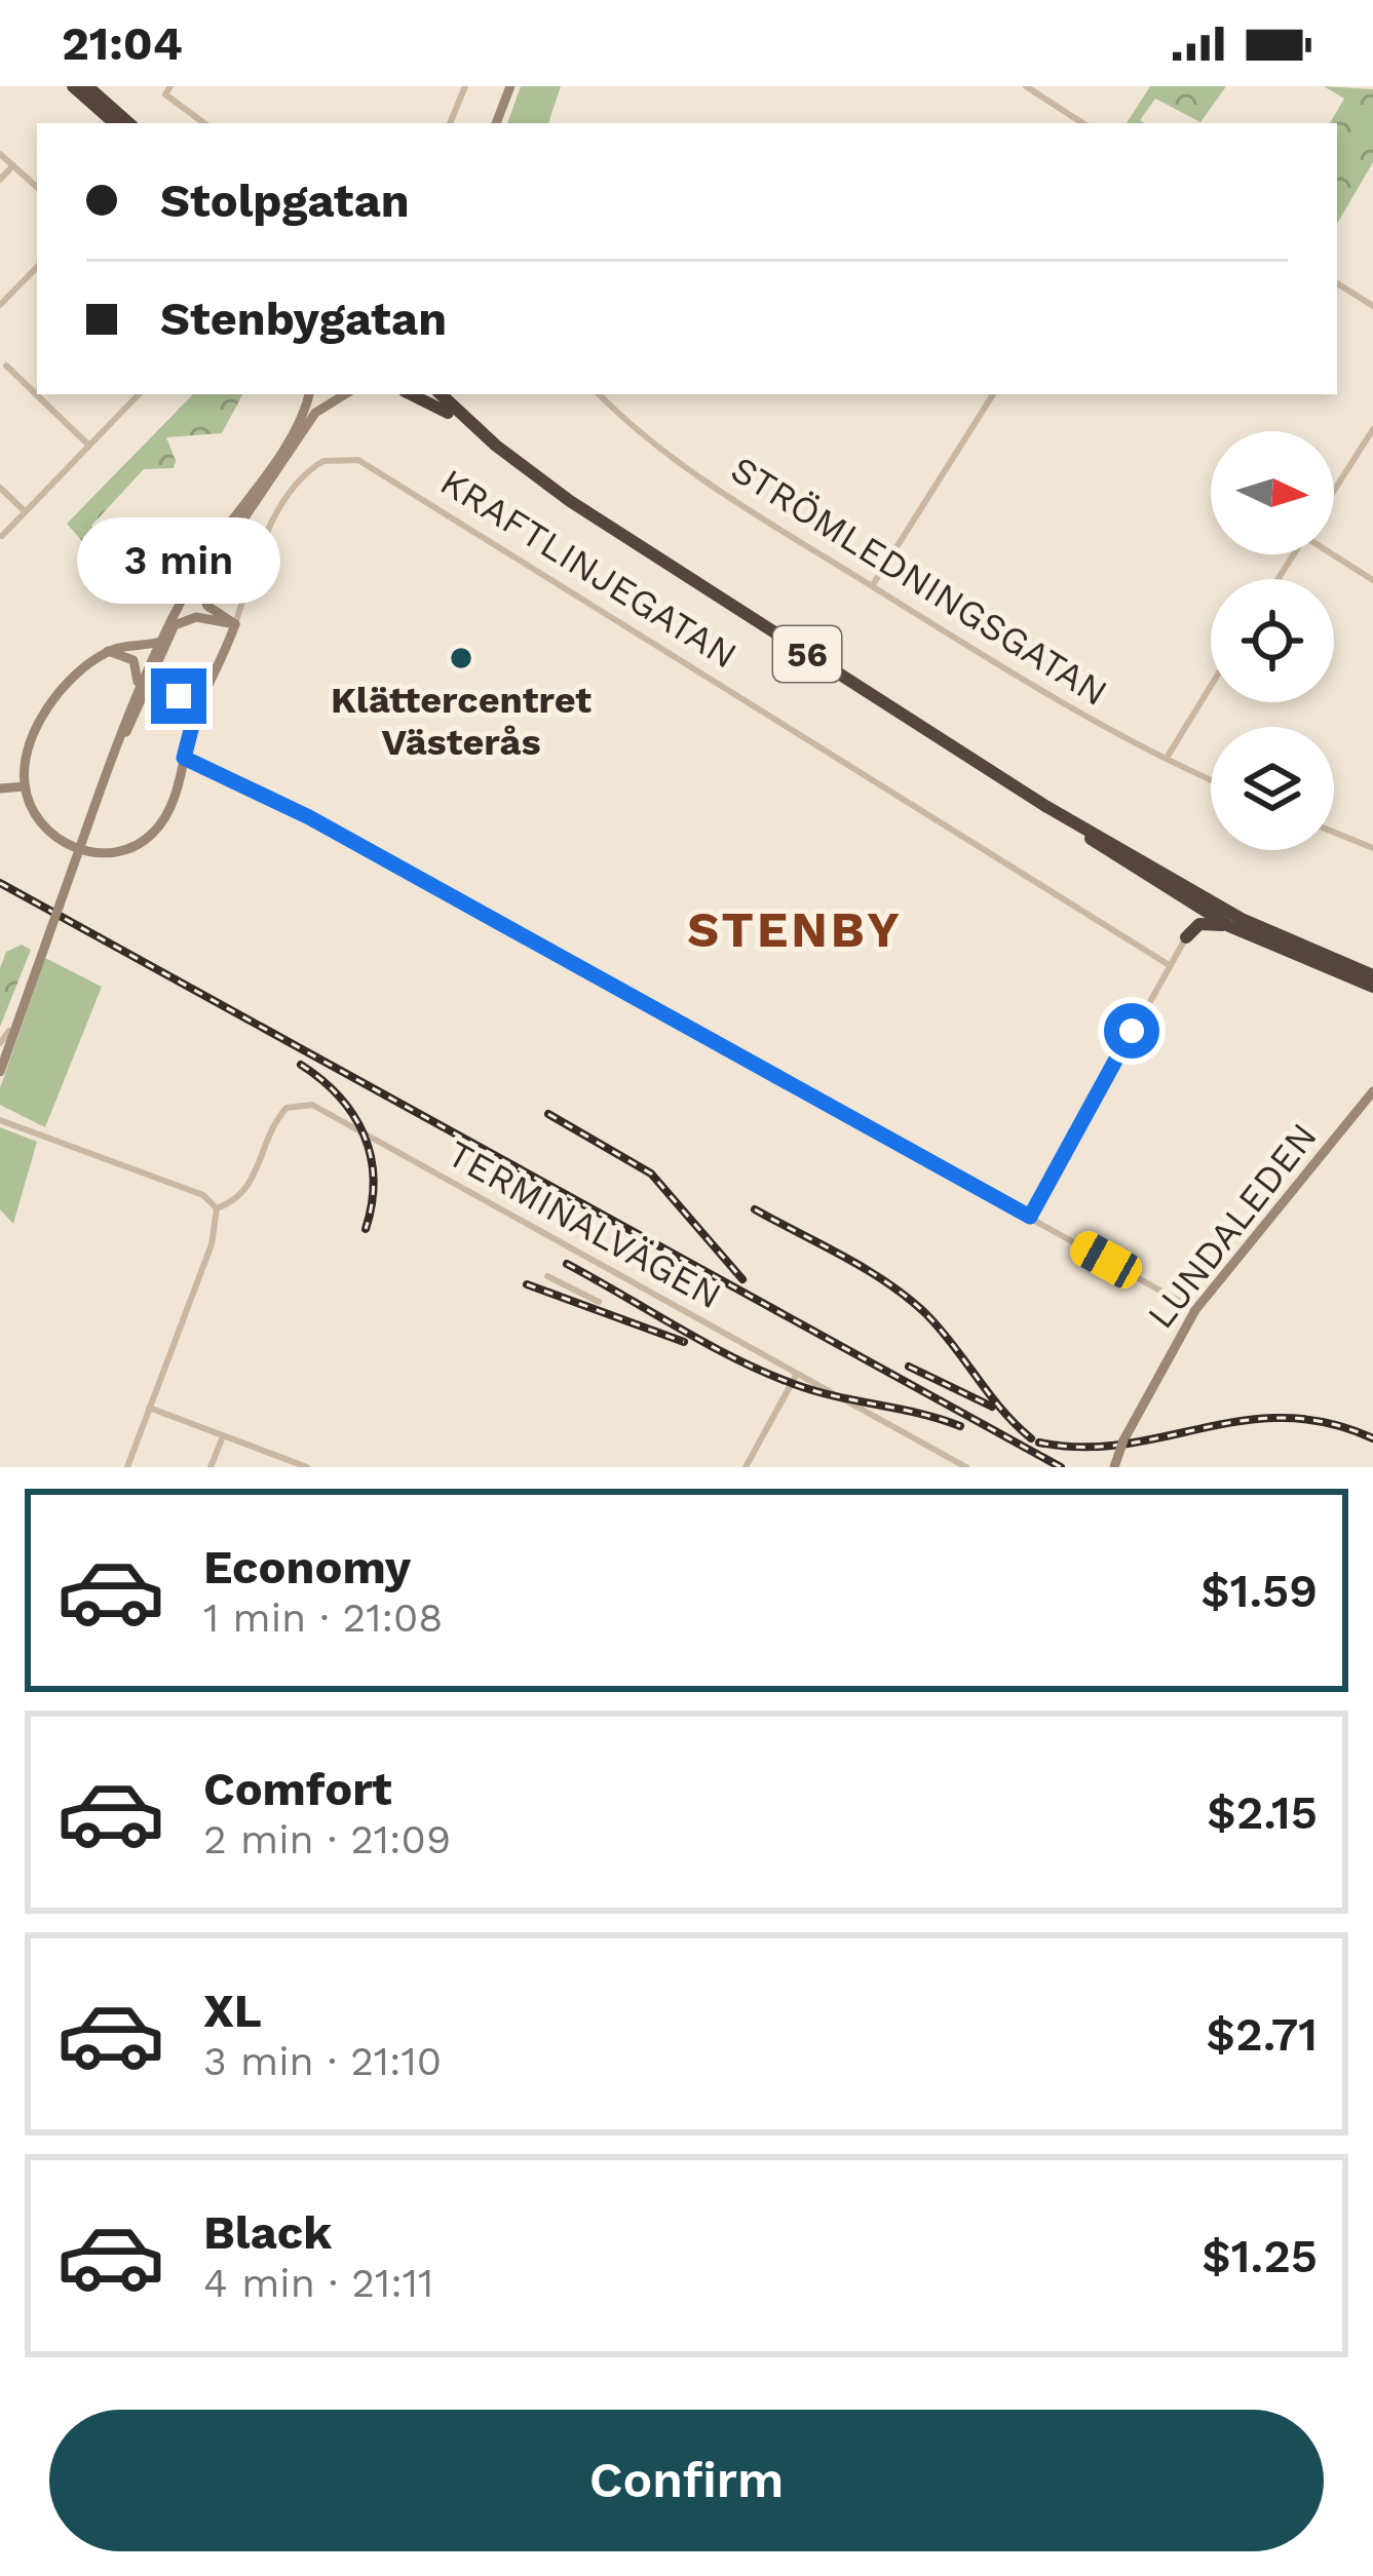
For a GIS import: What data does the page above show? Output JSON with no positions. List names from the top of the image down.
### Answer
{
  "streets": {
    "highway": ["56"],
    "main road": ["LUNDALEDEN"],
    "street": ["KRAFTLINJEGATAN", "STRÖMLEDNINGSGATAN", "TERMINALVÄGEN"]
  },
  "districts": ["STENBY"],
  "places": ["Klättercentret Västerås"],
  "north": "right",
  "page": {
    "status": "21:04",
    "banner": ["Stolpgatan", "Stenbygatan"],
    "bubble": "3 min",
    "list": [
      {
        "name": "Economy",
        "note": "1 min · 21:08",
        "value": "$1.59"
      },
      {
        "name": "Comfort",
        "note": "2 min · 21:09",
        "value": "$2.15"
      },
      {
        "name": "XL",
        "note": "3 min · 21:10",
        "value": "$2.71"
      },
      {
        "name": "Black",
        "note": "4 min · 21:11",
        "value": "$1.25"
      }
    ],
    "buttons": "Confirm"
  }
}
